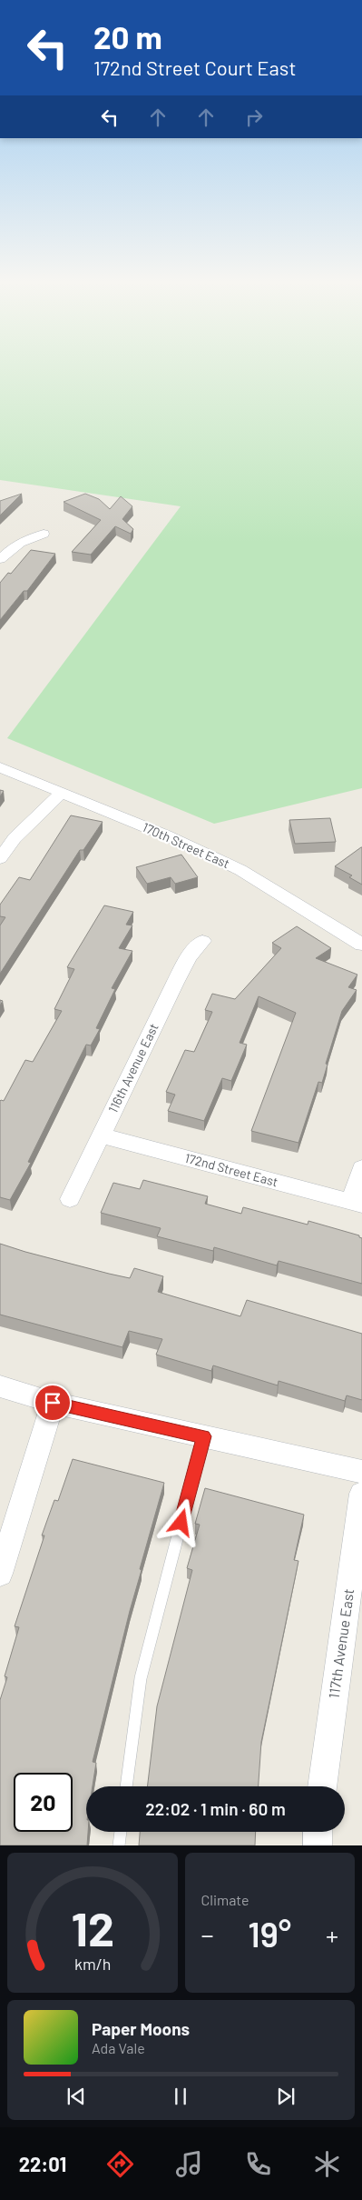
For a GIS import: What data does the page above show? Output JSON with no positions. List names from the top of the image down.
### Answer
{
  "streets": {
    "street": [
      "170th Street East",
      "116th Avenue East",
      "172nd Street East",
      "117th Avenue East"
    ]
  },
  "crossings": [
    ["116th Avenue East", "172nd Street East"]
  ],
  "page": {
    "turn": ["20 m", "172nd Street Court East"],
    "limit": "20",
    "trip": "22:02 · 1 min · 60 m",
    "tile": "Climate",
    "heat": ["−", "19°", "+"],
    "song": ["Paper Moons", "Ada Vale"],
    "tabs": "22:01",
    "gauge": ["12", "km/h"]
  }
}
